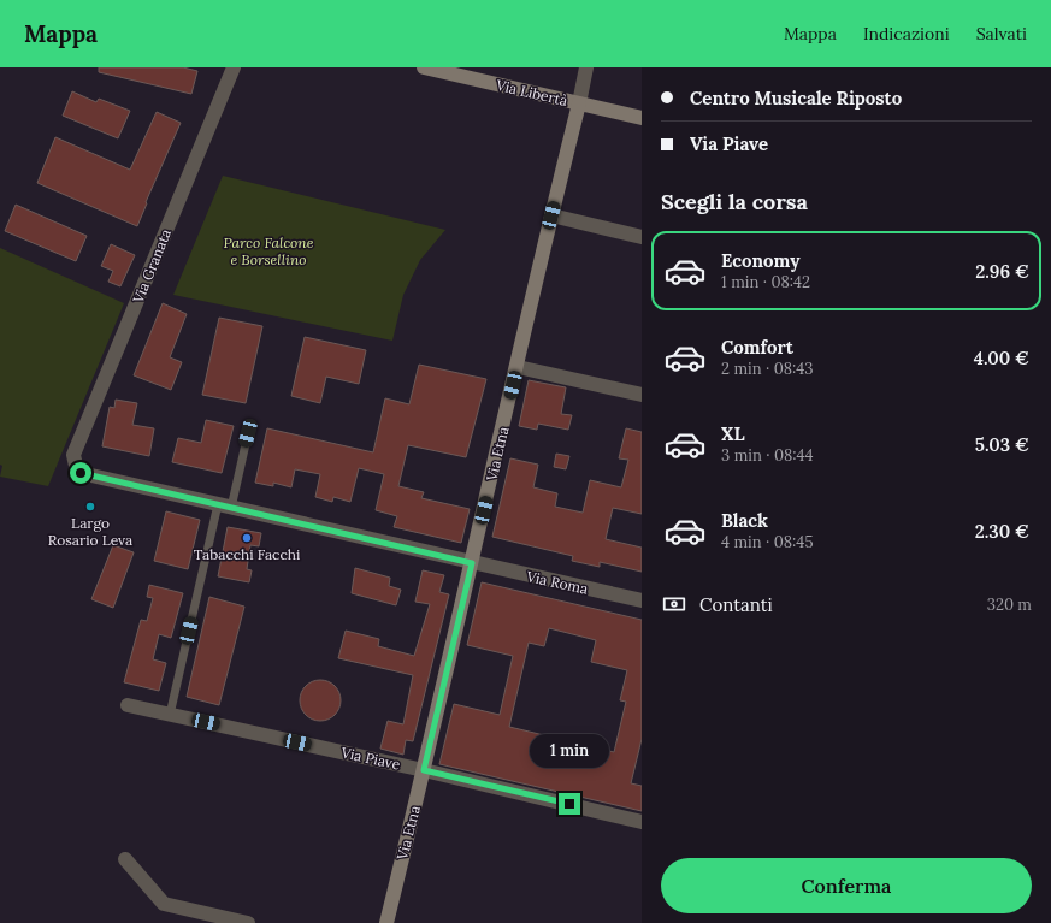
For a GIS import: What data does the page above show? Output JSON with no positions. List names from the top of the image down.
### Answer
{
  "streets": {
    "street": [
      "Via Libertà",
      "Via Granata",
      "Via Etna",
      "Via Roma",
      "Via Piave"
    ]
  },
  "crossings": [
    ["Via Libertà", "Via Etna"],
    ["Via Granata", "Via Roma"],
    ["Via Etna", "Via Roma"],
    ["Via Etna", "Via Piave"]
  ],
  "parks": ["Parco Falcone e Borsellino"],
  "places": ["Largo Rosario Leva", "Tabacchi Facchi"],
  "page": {
    "header": "Mappa",
    "nav": ["Mappa", "Indicazioni", "Salvati"],
    "banner": ["Centro Musicale Riposto", "Via Piave"],
    "heading": "Scegli la corsa",
    "list": [
      {
        "name": "Economy",
        "note": "1 min · 08:42",
        "value": "2.96 €"
      },
      {
        "name": "Comfort",
        "note": "2 min · 08:43",
        "value": "4.00 €"
      },
      {
        "name": "XL",
        "note": "3 min · 08:44",
        "value": "5.03 €"
      },
      {
        "name": "Black",
        "note": "4 min · 08:45",
        "value": "2.30 €"
      }
    ],
    "pay": ["Contanti", "320 m"],
    "bubble": "1 min",
    "buttons": "Conferma"
  }
}
